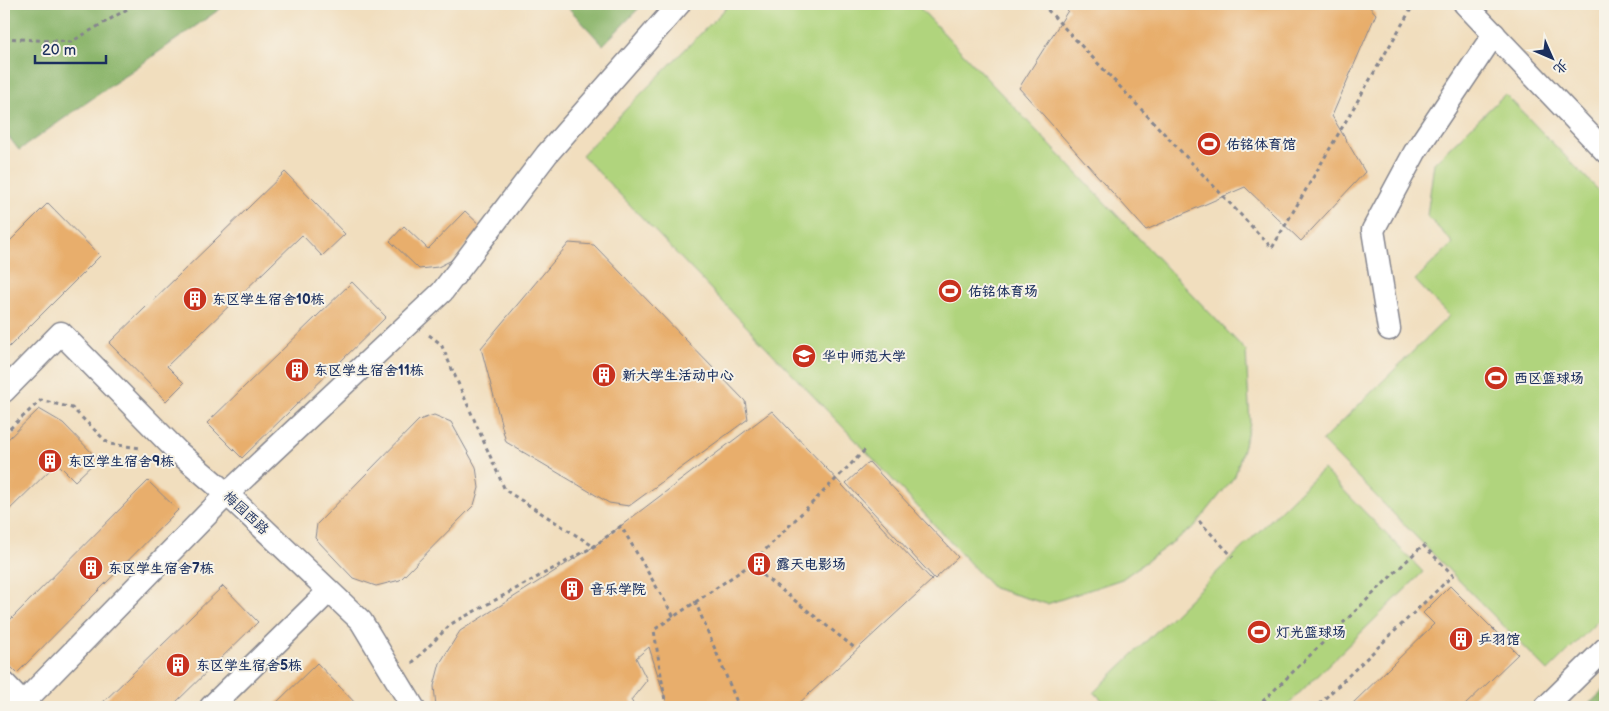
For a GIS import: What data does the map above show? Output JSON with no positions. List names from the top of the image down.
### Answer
{
  "streets": {
    "street": ["梅园西路"]
  },
  "places": {
    "sports": [
      "佑铭体育馆",
      "佑铭体育场",
      "西区篮球场",
      "灯光篮球场"
    ],
    "building": [
      "东区学生宿舍10栋",
      "东区学生宿舍11栋",
      "新大学生活动中心",
      "东区学生宿舍9栋",
      "露天电影场",
      "东区学生宿舍7栋",
      "音乐学院",
      "乒羽馆",
      "东区学生宿舍5栋"
    ],
    "school or university": ["华中师范大学"]
  },
  "scale_bar": "20 m",
  "north": "bottom right"
}
